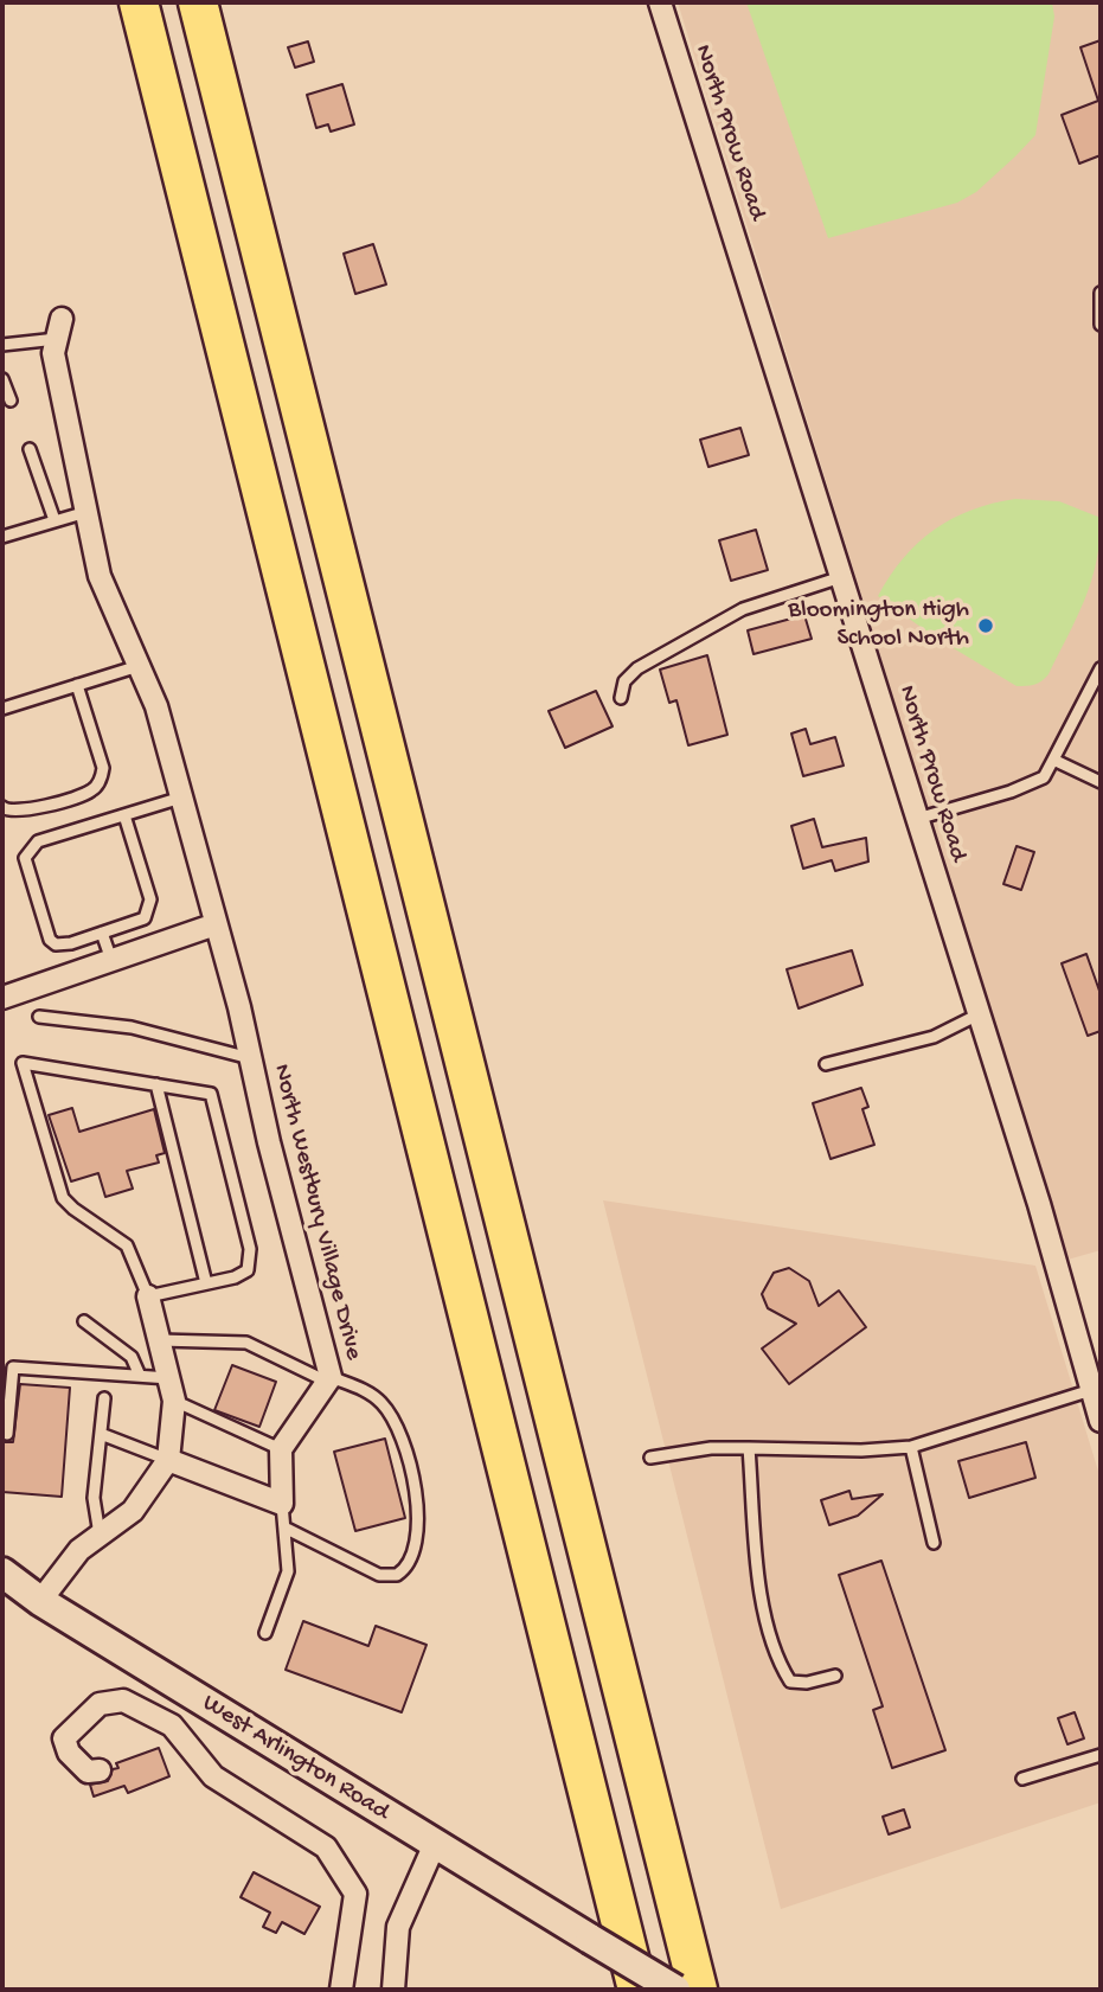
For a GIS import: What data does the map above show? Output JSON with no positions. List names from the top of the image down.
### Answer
{
  "streets": {
    "street": ["North Prow Road", "North Westbury Village Drive", "West Arlington Road"]
  },
  "places": ["Bloomington High School North"]
}
